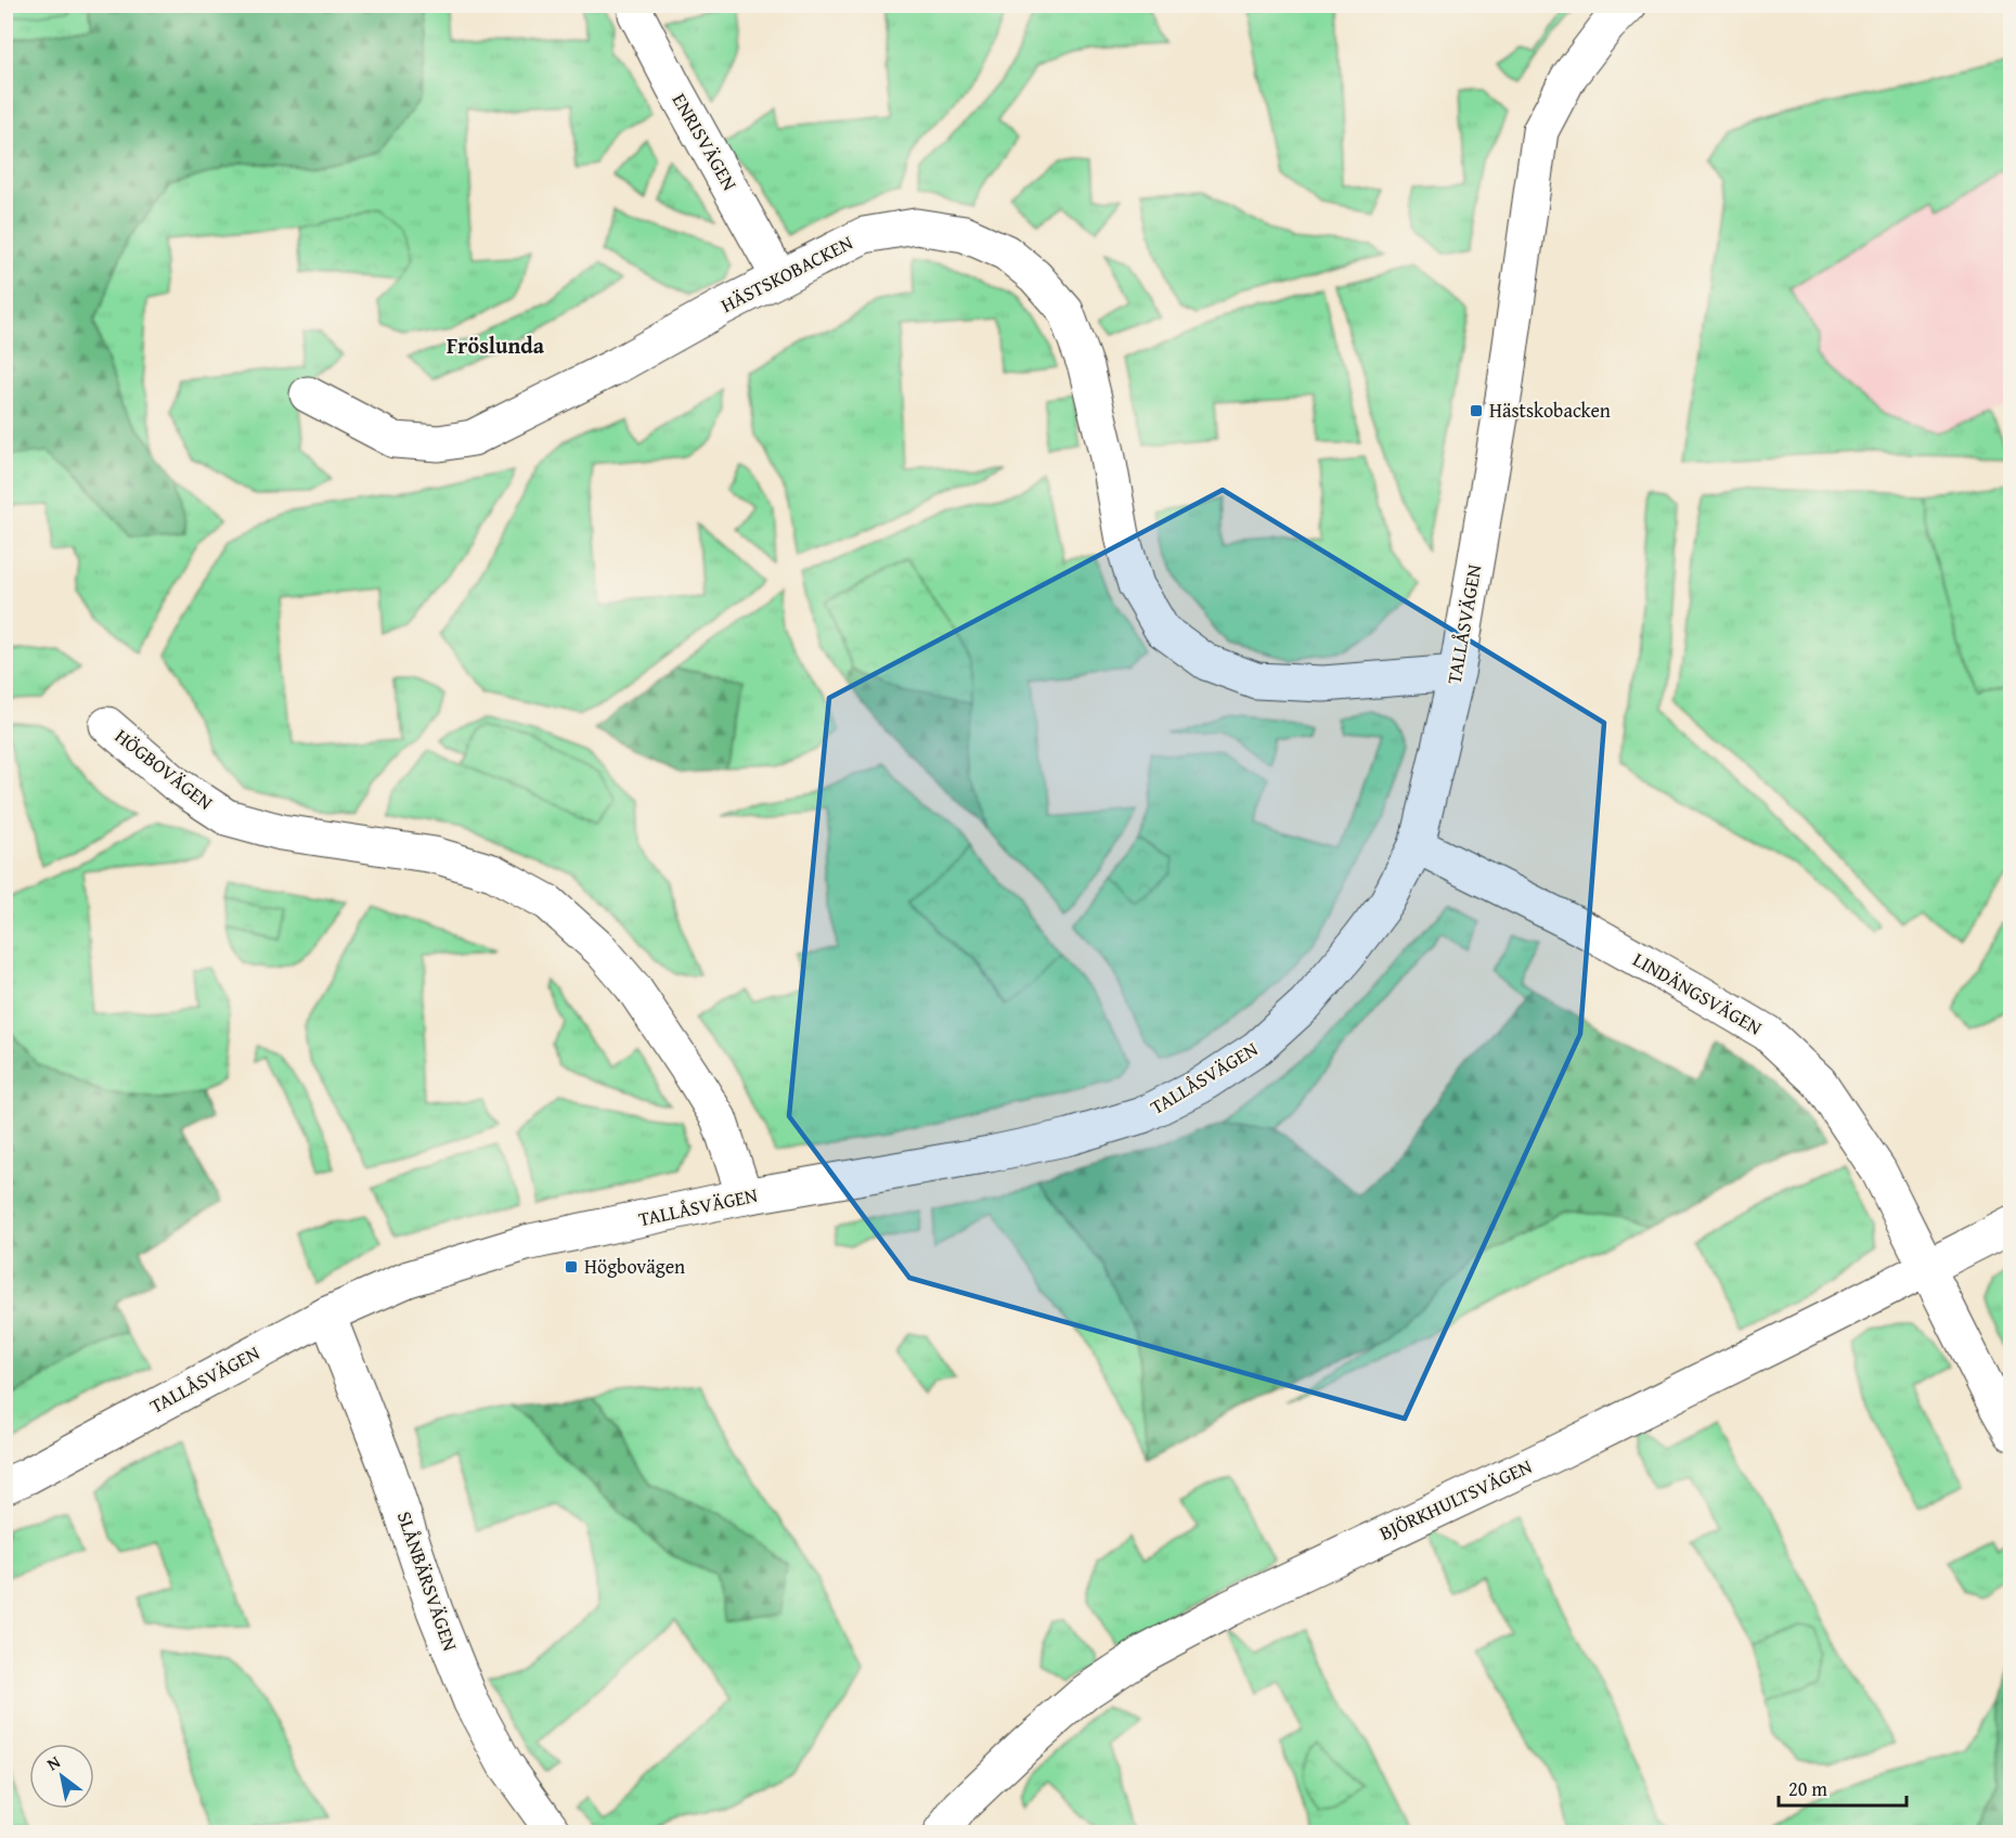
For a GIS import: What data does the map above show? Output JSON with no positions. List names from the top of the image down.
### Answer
{
  "streets": {
    "street": [
      "ENRISVÄGEN",
      "HÄSTSKOBACKEN",
      "TALLÅSVÄGEN",
      "HÖGBOVÄGEN",
      "LINDÄNGSVÄGEN",
      "BJÖRKHULTSVÄGEN",
      "SLÅNBÄRSVÄGEN"
    ]
  },
  "crossings": [
    ["ENRISVÄGEN", "HÄSTSKOBACKEN"],
    ["HÄSTSKOBACKEN", "TALLÅSVÄGEN"],
    ["TALLÅSVÄGEN", "HÖGBOVÄGEN"],
    ["TALLÅSVÄGEN", "LINDÄNGSVÄGEN"],
    ["TALLÅSVÄGEN", "SLÅNBÄRSVÄGEN"],
    ["LINDÄNGSVÄGEN", "BJÖRKHULTSVÄGEN"]
  ],
  "districts": ["Fröslunda"],
  "places": {
    "transit": ["Hästskobacken", "Högbovägen"]
  },
  "scale_bar": "20 m",
  "north": "top left"
}
